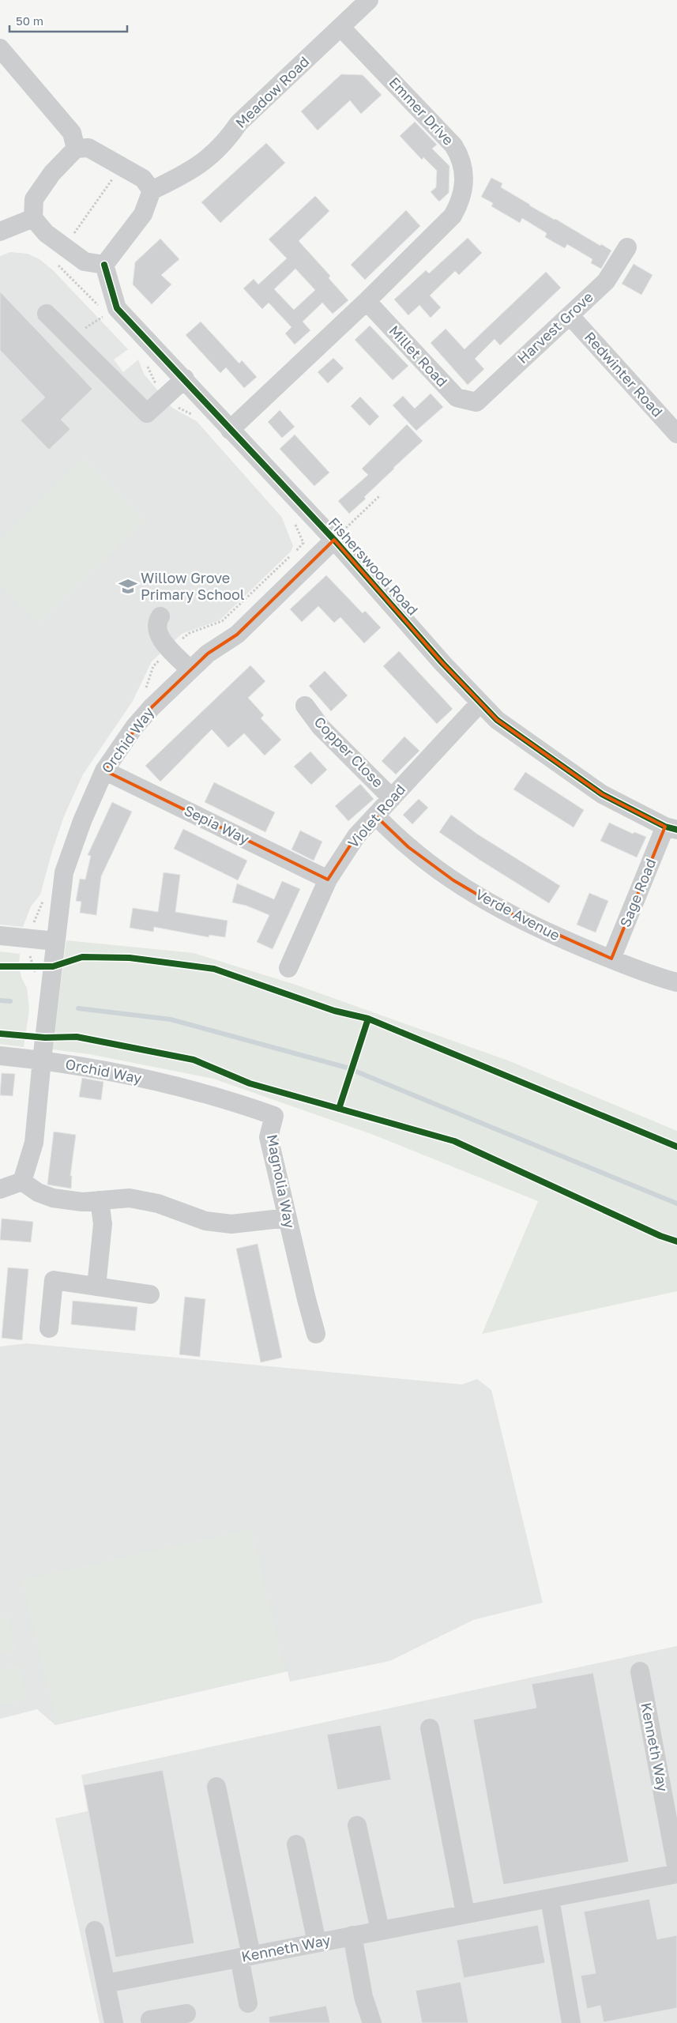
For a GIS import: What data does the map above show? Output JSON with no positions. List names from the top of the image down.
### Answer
{
  "streets": {
    "street": [
      "Meadow Road",
      "Emmer Drive",
      "Harvest Grove",
      "Millet Road",
      "Redwinter Road",
      "Fisherswood Road",
      "Orchid Way",
      "Copper Close",
      "Violet Road",
      "Sepia Way",
      "Sage Road",
      "Verde Avenue",
      "Magnolia Way",
      "Kenneth Way"
    ]
  },
  "crossings": [
    ["Meadow Road", "Emmer Drive"],
    ["Emmer Drive", "Millet Road"],
    ["Emmer Drive", "Fisherswood Road"],
    ["Harvest Grove", "Millet Road"],
    ["Harvest Grove", "Redwinter Road"],
    ["Fisherswood Road", "Orchid Way"],
    ["Fisherswood Road", "Violet Road"],
    ["Fisherswood Road", "Sage Road"],
    ["Orchid Way", "Sepia Way"],
    ["Orchid Way", "Magnolia Way"],
    ["Copper Close", "Violet Road"],
    ["Violet Road", "Sepia Way"],
    ["Violet Road", "Verde Avenue"],
    ["Sage Road", "Verde Avenue"]
  ],
  "places": {
    "school or university": ["Willow Grove Primary School"]
  },
  "scale_bar": "50 m"
}
